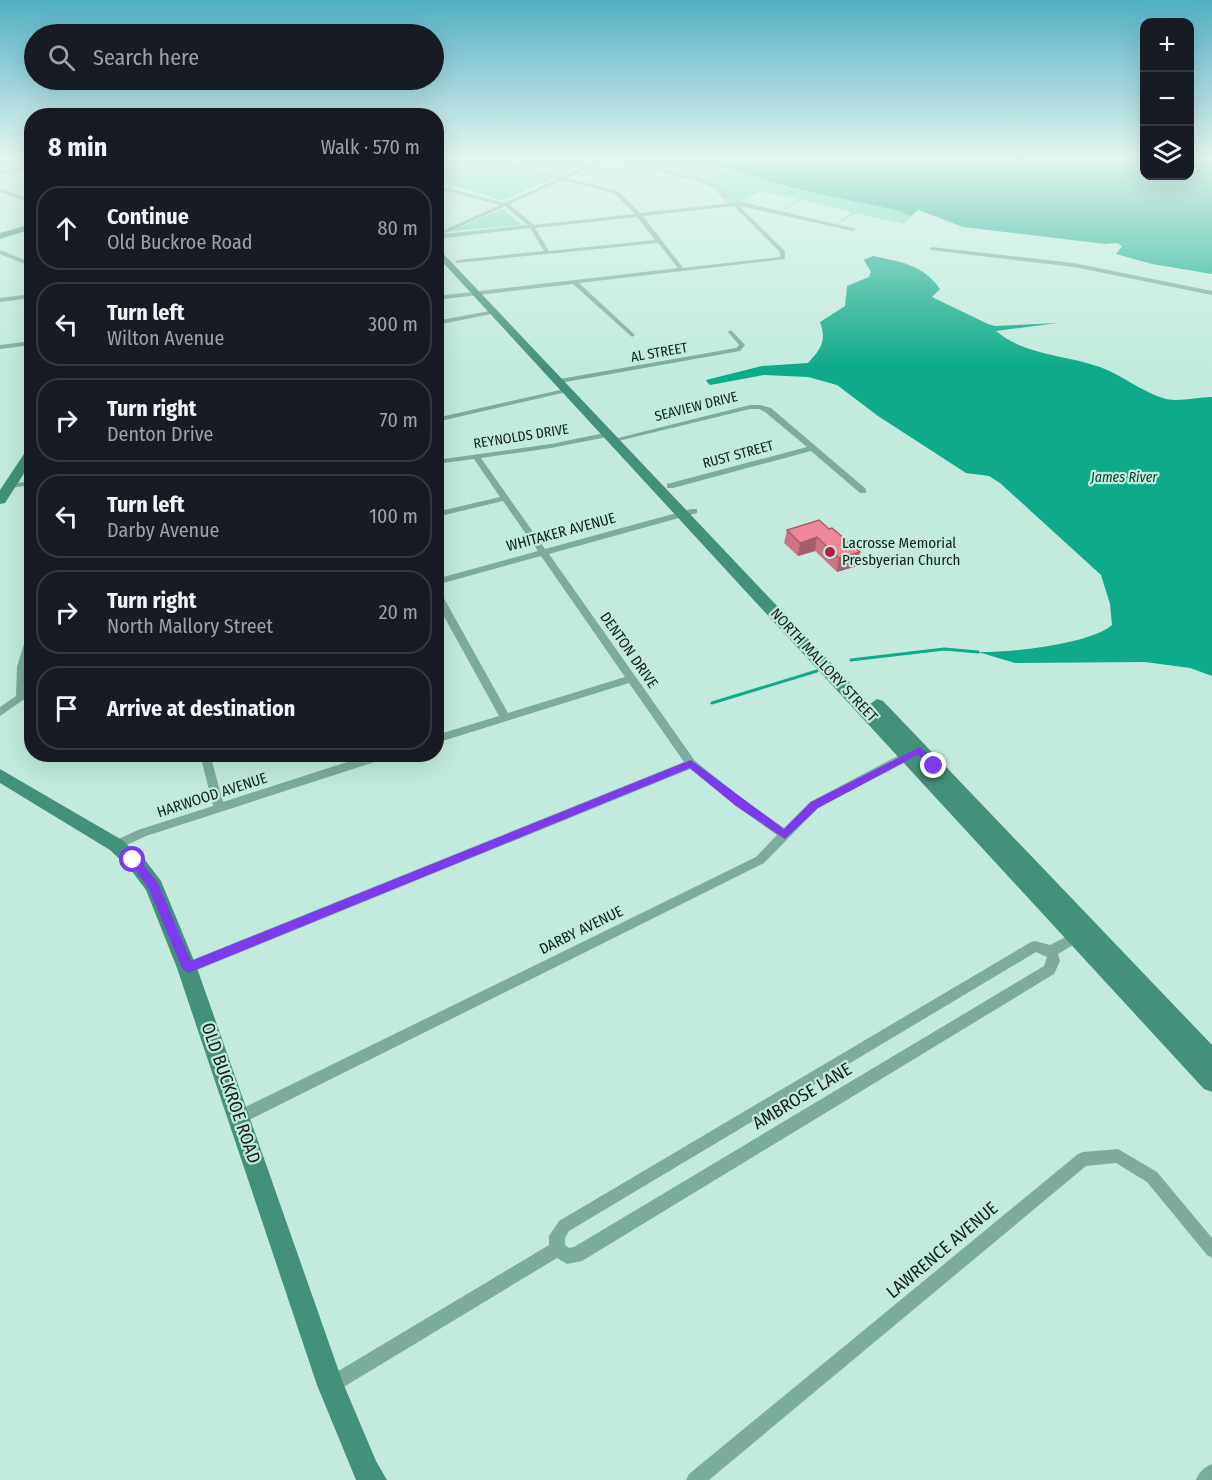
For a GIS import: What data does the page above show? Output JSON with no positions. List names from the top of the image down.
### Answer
{
  "streets": {
    "main road": ["NORTH MALLORY STREET", "OLD BUCKROE ROAD"],
    "street": [
      "AL STREET",
      "SEAVIEW DRIVE",
      "REYNOLDS DRIVE",
      "RUST STREET",
      "WHITAKER AVENUE",
      "DENTON DRIVE",
      "HARWOOD AVENUE",
      "DARBY AVENUE",
      "AMBROSE LANE",
      "LAWRENCE AVENUE"
    ]
  },
  "crossings": [
    ["AL STREET", "NORTH MALLORY STREET"],
    ["SEAVIEW DRIVE", "REYNOLDS DRIVE"],
    ["SEAVIEW DRIVE", "RUST STREET"],
    ["SEAVIEW DRIVE", "NORTH MALLORY STREET"],
    ["REYNOLDS DRIVE", "DENTON DRIVE"],
    ["REYNOLDS DRIVE", "NORTH MALLORY STREET"],
    ["RUST STREET", "NORTH MALLORY STREET"],
    ["WHITAKER AVENUE", "DENTON DRIVE"],
    ["WHITAKER AVENUE", "NORTH MALLORY STREET"],
    ["DENTON DRIVE", "DARBY AVENUE"],
    ["NORTH MALLORY STREET", "DARBY AVENUE"],
    ["NORTH MALLORY STREET", "AMBROSE LANE"],
    ["HARWOOD AVENUE", "OLD BUCKROE ROAD"],
    ["DARBY AVENUE", "OLD BUCKROE ROAD"]
  ],
  "water": ["James River"],
  "places": ["Lacrosse Memorial Presbyerian Church"],
  "page": {
    "map_buttons": ["+", "−"],
    "search": "Search here",
    "heading": ["8 min", "Walk · 570 m"],
    "list": [
      ["Continue", "Old Buckroe Road", "80 m"],
      ["Turn left", "Wilton Avenue", "300 m"],
      ["Turn right", "Denton Drive", "70 m"],
      ["Turn left", "Darby Avenue", "100 m"],
      ["Turn right", "North Mallory Street", "20 m"],
      "Arrive at destination"
    ]
  }
}
